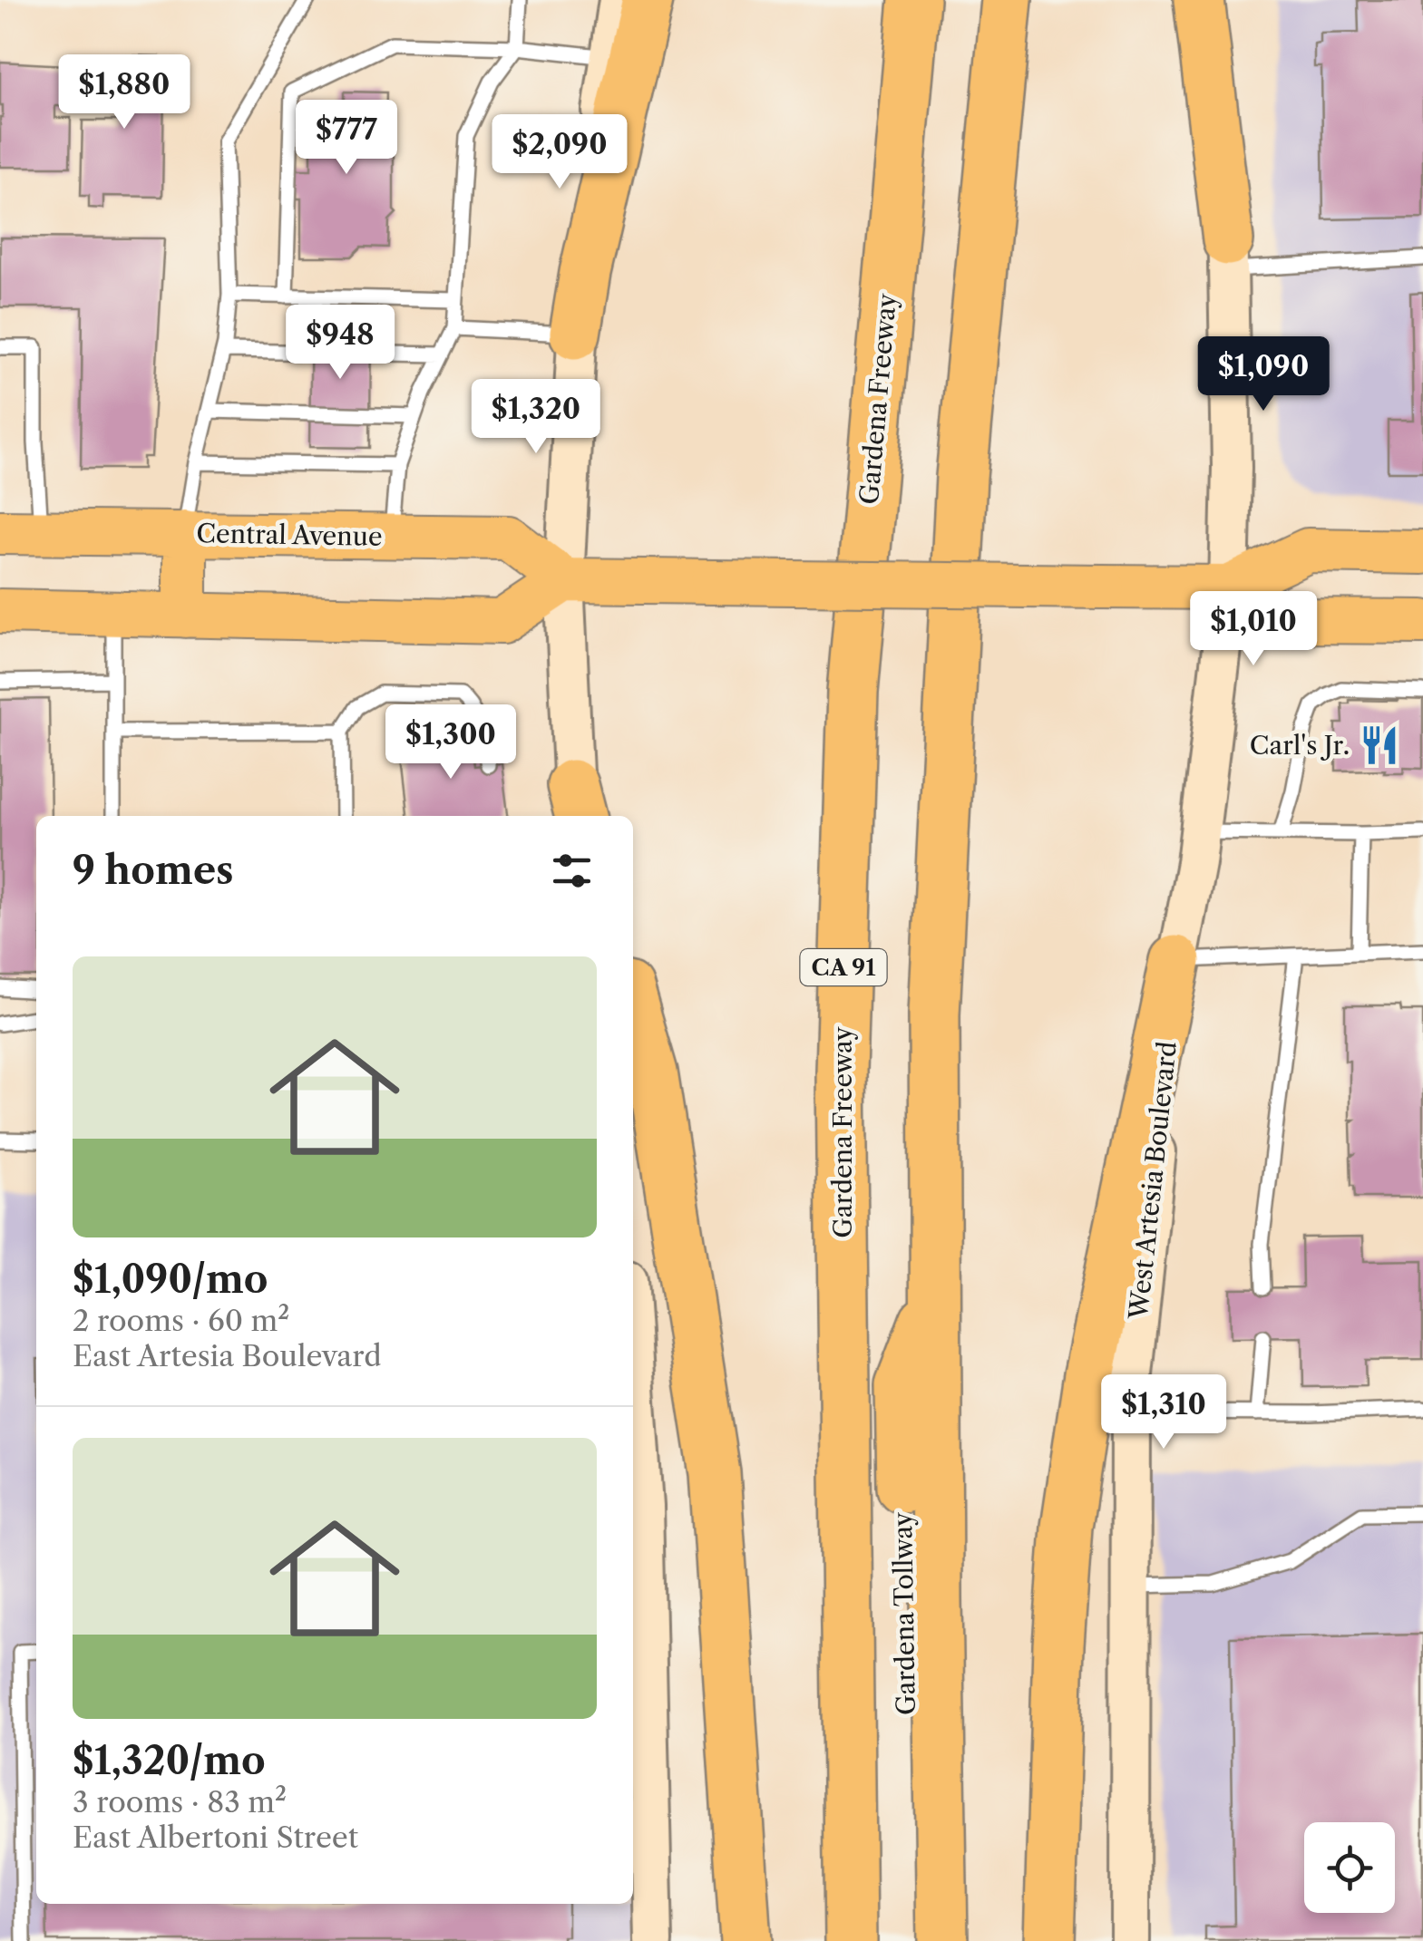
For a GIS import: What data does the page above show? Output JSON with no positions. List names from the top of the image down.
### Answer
{
  "streets": {
    "highway": ["Gardena Freeway", "CA 91", "Gardena Tollway"],
    "main road": ["Central Avenue", "West Artesia Boulevard"]
  },
  "places": {
    "restaurant": ["Carl's Jr."]
  },
  "page": {
    "price": [
      "$1,880",
      "$777",
      "$2,090",
      "$948",
      "$1,090",
      "$1,320",
      "$1,010",
      "$1,300",
      "$1,310"
    ],
    "heading": "9 homes",
    "list": [
      {
        "name": "$1,090/mo",
        "note": "2 rooms · 60 m² · East Artesia Boulevard"
      },
      {
        "name": "$1,320/mo",
        "note": "3 rooms · 83 m² · East Albertoni Street"
      }
    ]
  }
}
